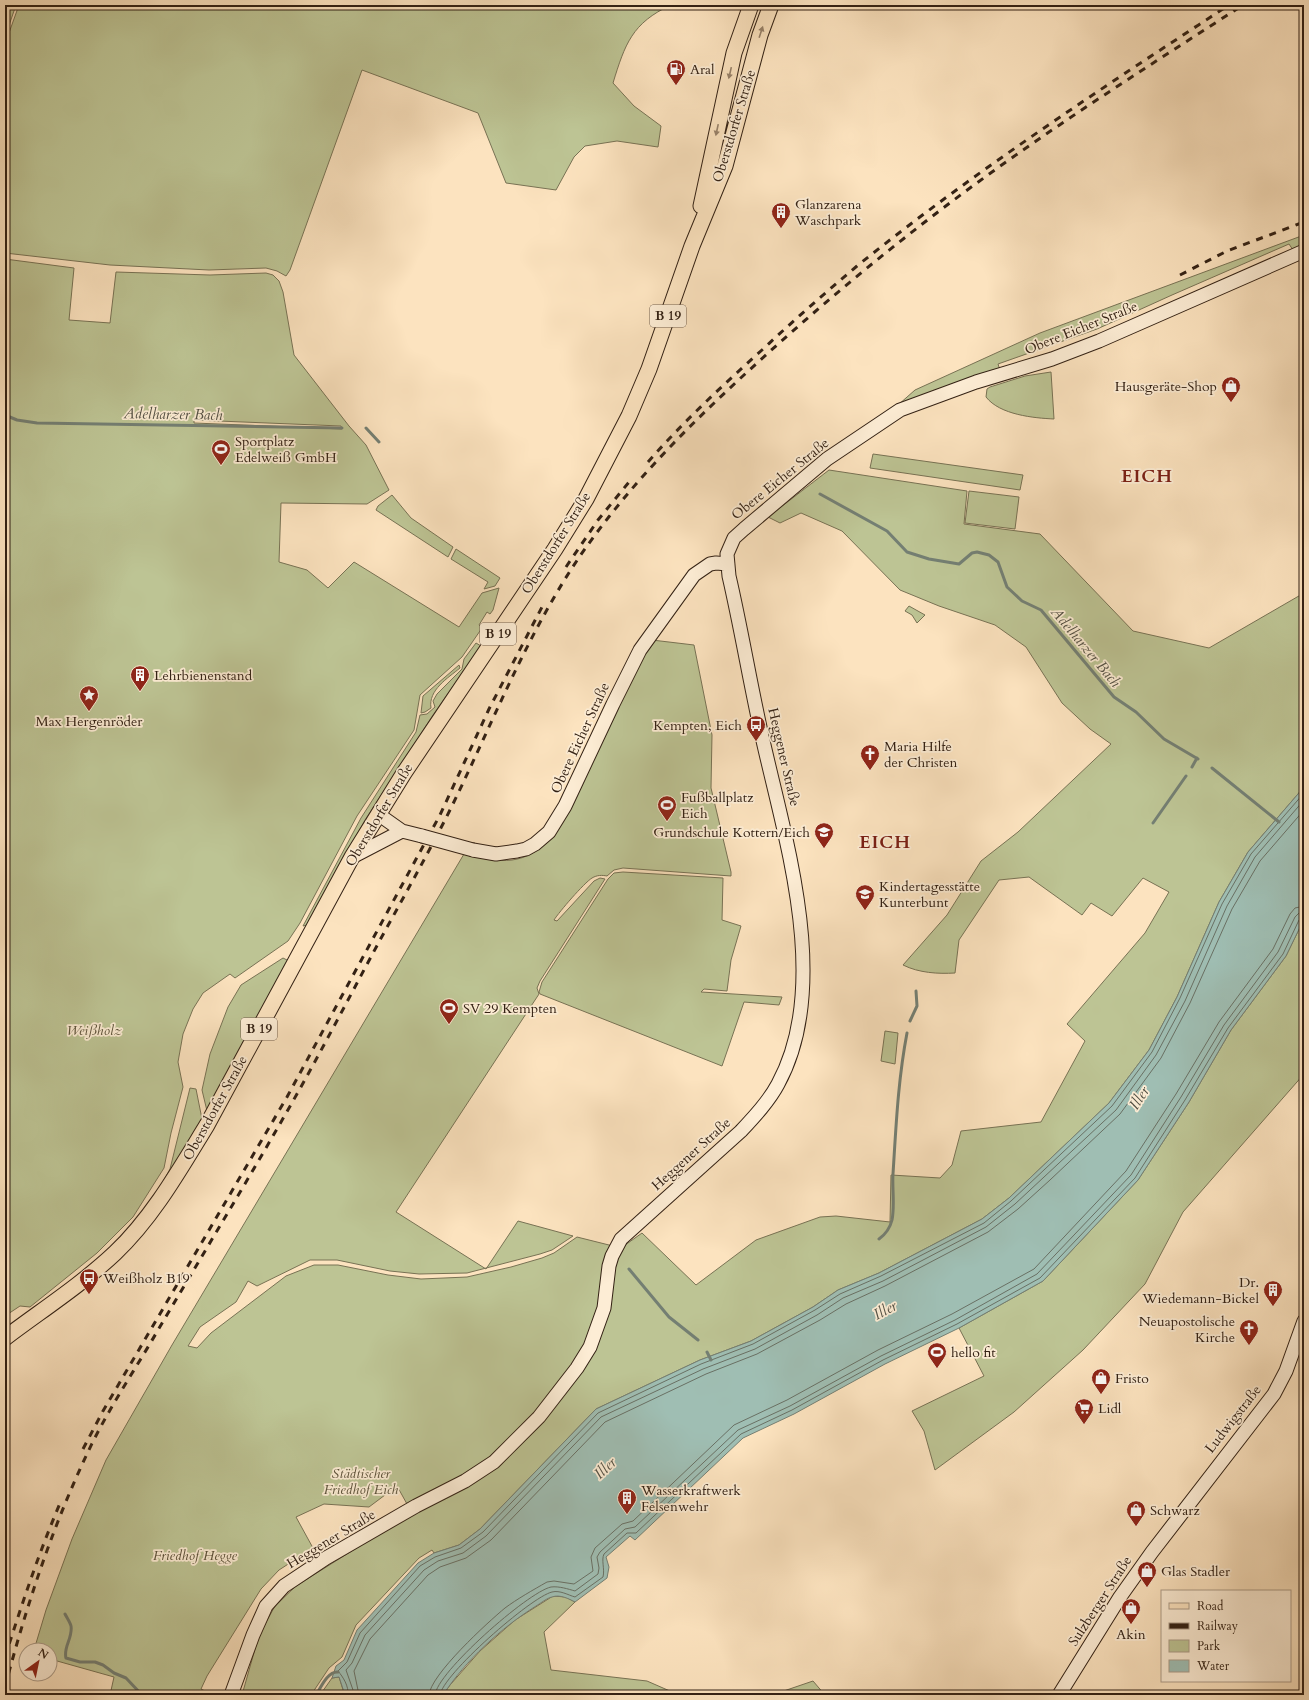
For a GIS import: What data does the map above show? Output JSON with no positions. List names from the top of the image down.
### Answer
{
  "streets": {
    "main road": ["Oberstdorfer Straße", "B 19"],
    "street": [
      "Obere Eicher Straße",
      "Heggener Straße",
      "Ludwigstraße",
      "Sulzberger Straße"
    ]
  },
  "crossings": [
    ["Oberstdorfer Straße", "Obere Eicher Straße"],
    ["Obere Eicher Straße", "Heggener Straße"],
    ["Ludwigstraße", "Sulzberger Straße"]
  ],
  "districts": ["EICH", "EICH"],
  "water": ["Adelharzer Bach", "Iller"],
  "parks": ["Weißholz", "Städtischer Friedhof Eich", "Friedhof Hegge"],
  "places": {
    "fuel station": ["Aral"],
    "building": [
      "Glanzarena Waschpark",
      "Lehrbienenstand",
      "Dr. Wiedemann-Bickel",
      "Wasserkraftwerk Felsenwehr"
    ],
    "shop": [
      "Hausgeräte-Shop",
      "Fristo",
      "Schwarz",
      "Glas Stadler",
      "Akin"
    ],
    "sports": [
      "Sportplatz Edelweiß GmbH",
      "Fußballplatz Eich",
      "SV 29 Kempten",
      "hello fit"
    ],
    "place": ["Max Hergenröder"],
    "bus stop": ["Kempten, Eich", "Weißholz B19"],
    "church": ["Maria Hilfe der Christen", "Neuapostolische Kirche"],
    "school or university": ["Grundschule Kottern/Eich", "Kindertagesstätte Kunterbunt"],
    "supermarket": ["Lidl"]
  },
  "legend": [
    "Road",
    "Railway",
    "Park",
    "Water"
  ],
  "north": "top right"
}
